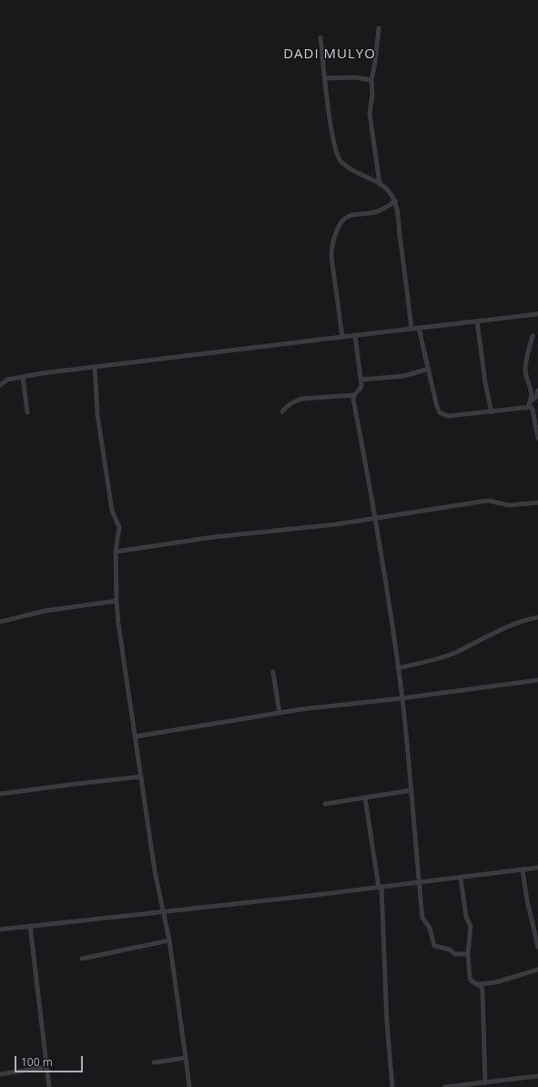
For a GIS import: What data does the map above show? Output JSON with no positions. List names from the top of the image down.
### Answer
{
  "districts": ["DADI MULYO"],
  "scale_bar": "100 m"
}
